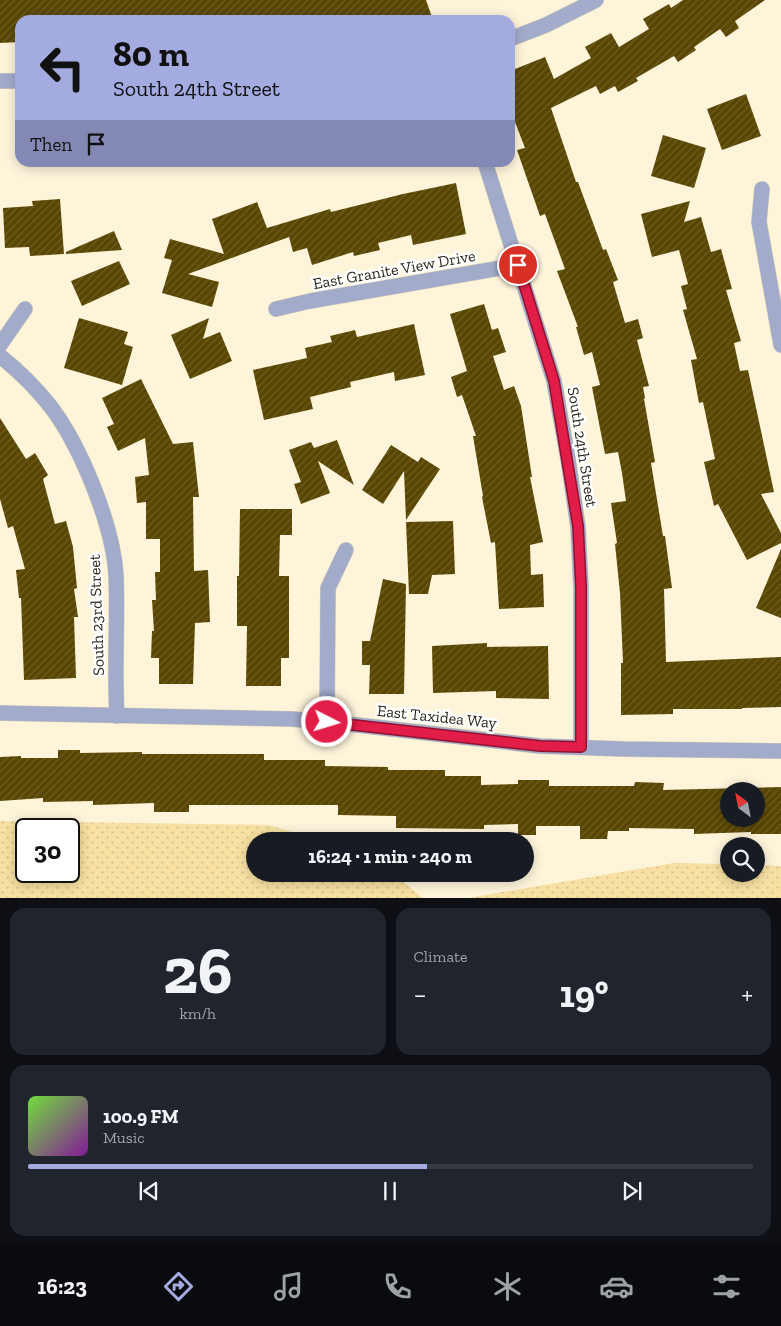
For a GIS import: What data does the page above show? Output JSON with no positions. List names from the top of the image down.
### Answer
{
  "streets": {
    "street": [
      "East Granite View Drive",
      "South 24th Street",
      "South 23rd Street",
      "East Taxidea Way"
    ]
  },
  "crossings": [
    ["East Granite View Drive", "South 24th Street"],
    ["South 24th Street", "East Taxidea Way"],
    ["South 23rd Street", "East Taxidea Way"]
  ],
  "north": "top left",
  "page": {
    "turn": ["80 m", "South 24th Street"],
    "then": "Then",
    "limit": "30",
    "trip": "16:24 · 1 min · 240 m",
    "tile": [
      ["26", "km/h"],
      "Climate"
    ],
    "heat": ["−", "19°", "+"],
    "song": ["100.9 FM", "Music"],
    "tabs": "16:23"
  }
}
